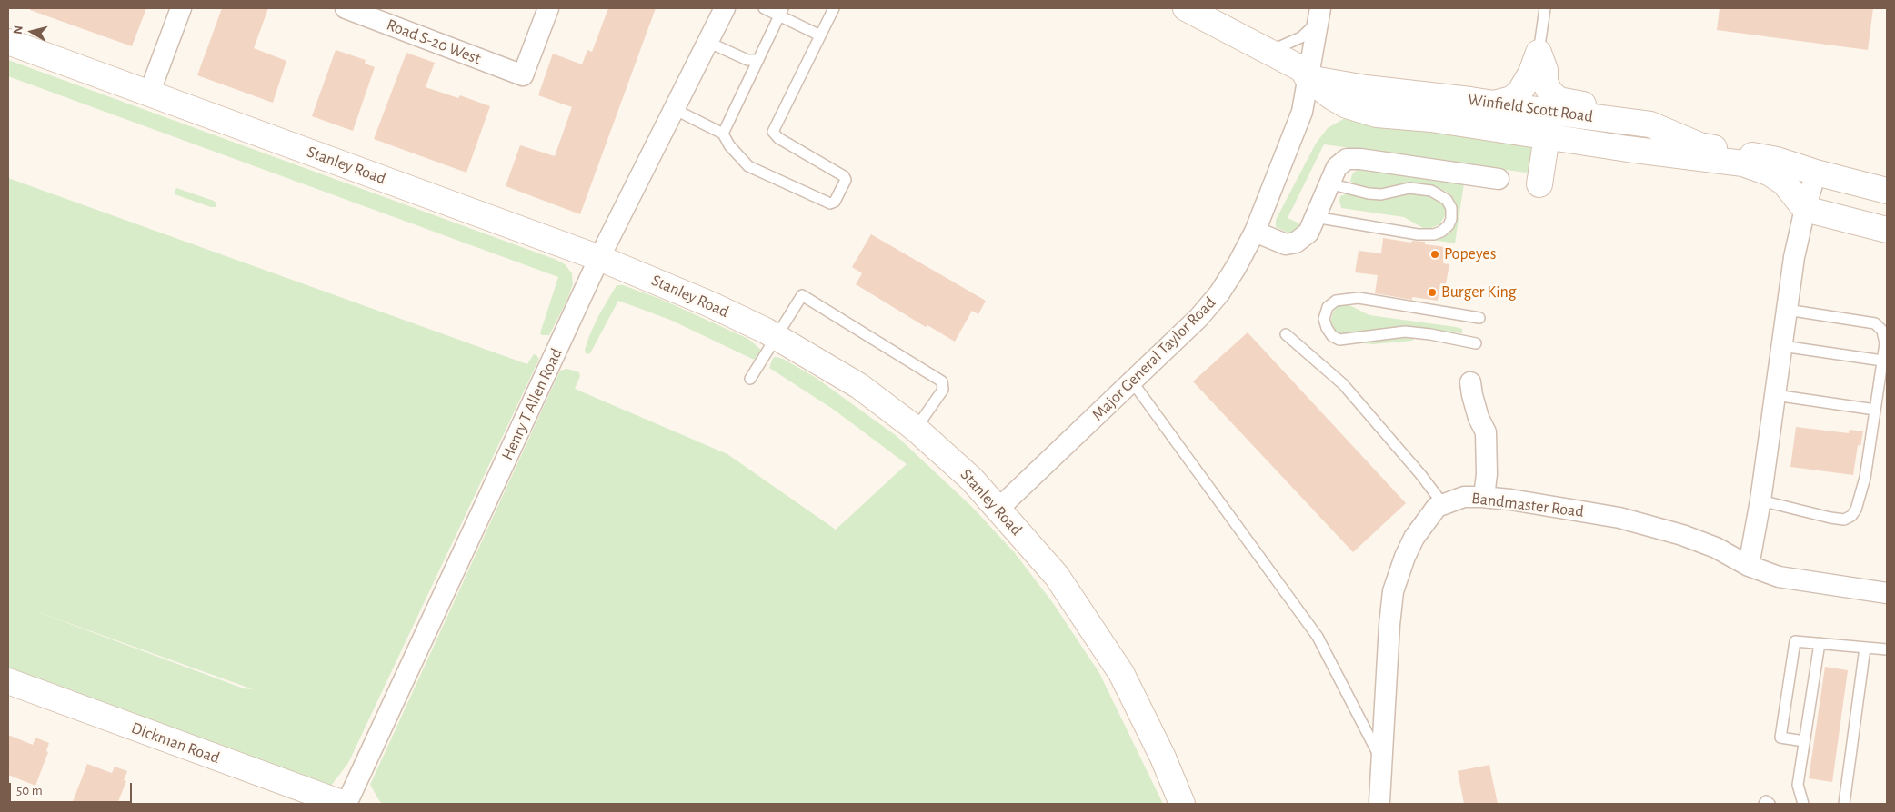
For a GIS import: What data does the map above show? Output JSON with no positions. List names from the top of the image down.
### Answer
{
  "streets": {
    "street": [
      "Road S-20 West",
      "Winfield Scott Road",
      "Stanley Road",
      "Major General Taylor Road",
      "Henry T Allen Road",
      "Bandmaster Road",
      "Dickman Road"
    ]
  },
  "crossings": [
    ["Winfield Scott Road", "Major General Taylor Road"],
    ["Stanley Road", "Major General Taylor Road"],
    ["Stanley Road", "Henry T Allen Road"],
    ["Henry T Allen Road", "Dickman Road"]
  ],
  "places": ["Popeyes", "Burger King"],
  "scale_bar": "50 m",
  "north": "left"
}
